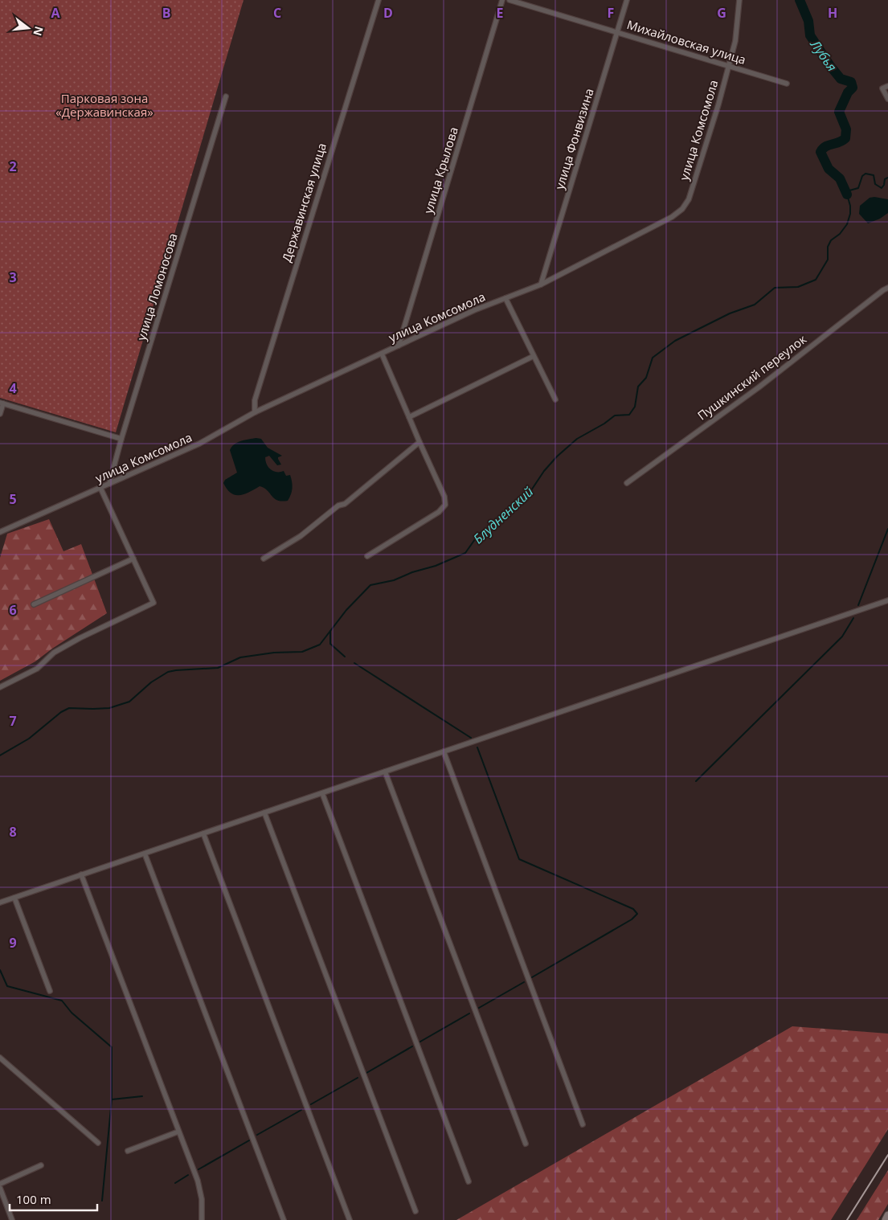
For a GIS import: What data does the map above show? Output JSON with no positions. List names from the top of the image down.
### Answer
{
  "streets": {
    "street": [
      "Михайловская улица",
      "улица Комсомола",
      "улица Фонвизина",
      "улица Крылова",
      "Державинская улица",
      "улица Ломоносова",
      "Пушкинский переулок"
    ]
  },
  "crossings": [
    ["Михайловская улица", "улица Комсомола"],
    ["Михайловская улица", "улица Фонвизина"],
    ["улица Комсомола", "улица Фонвизина"],
    ["улица Комсомола", "улица Крылова"],
    ["улица Комсомола", "Державинская улица"],
    ["улица Комсомола", "улица Ломоносова"]
  ],
  "water": ["Лубья", "Блудненский"],
  "parks": ["Парковая зона «Державинская»"],
  "scale_bar": "100 m",
  "north": "right",
  "grid": {
    "columns": [
      "A",
      "B",
      "C",
      "D",
      "E",
      "F",
      "G",
      "H"
    ],
    "rows": [
      "2",
      "3",
      "4",
      "5",
      "6",
      "7",
      "8",
      "9"
    ]
  }
}
